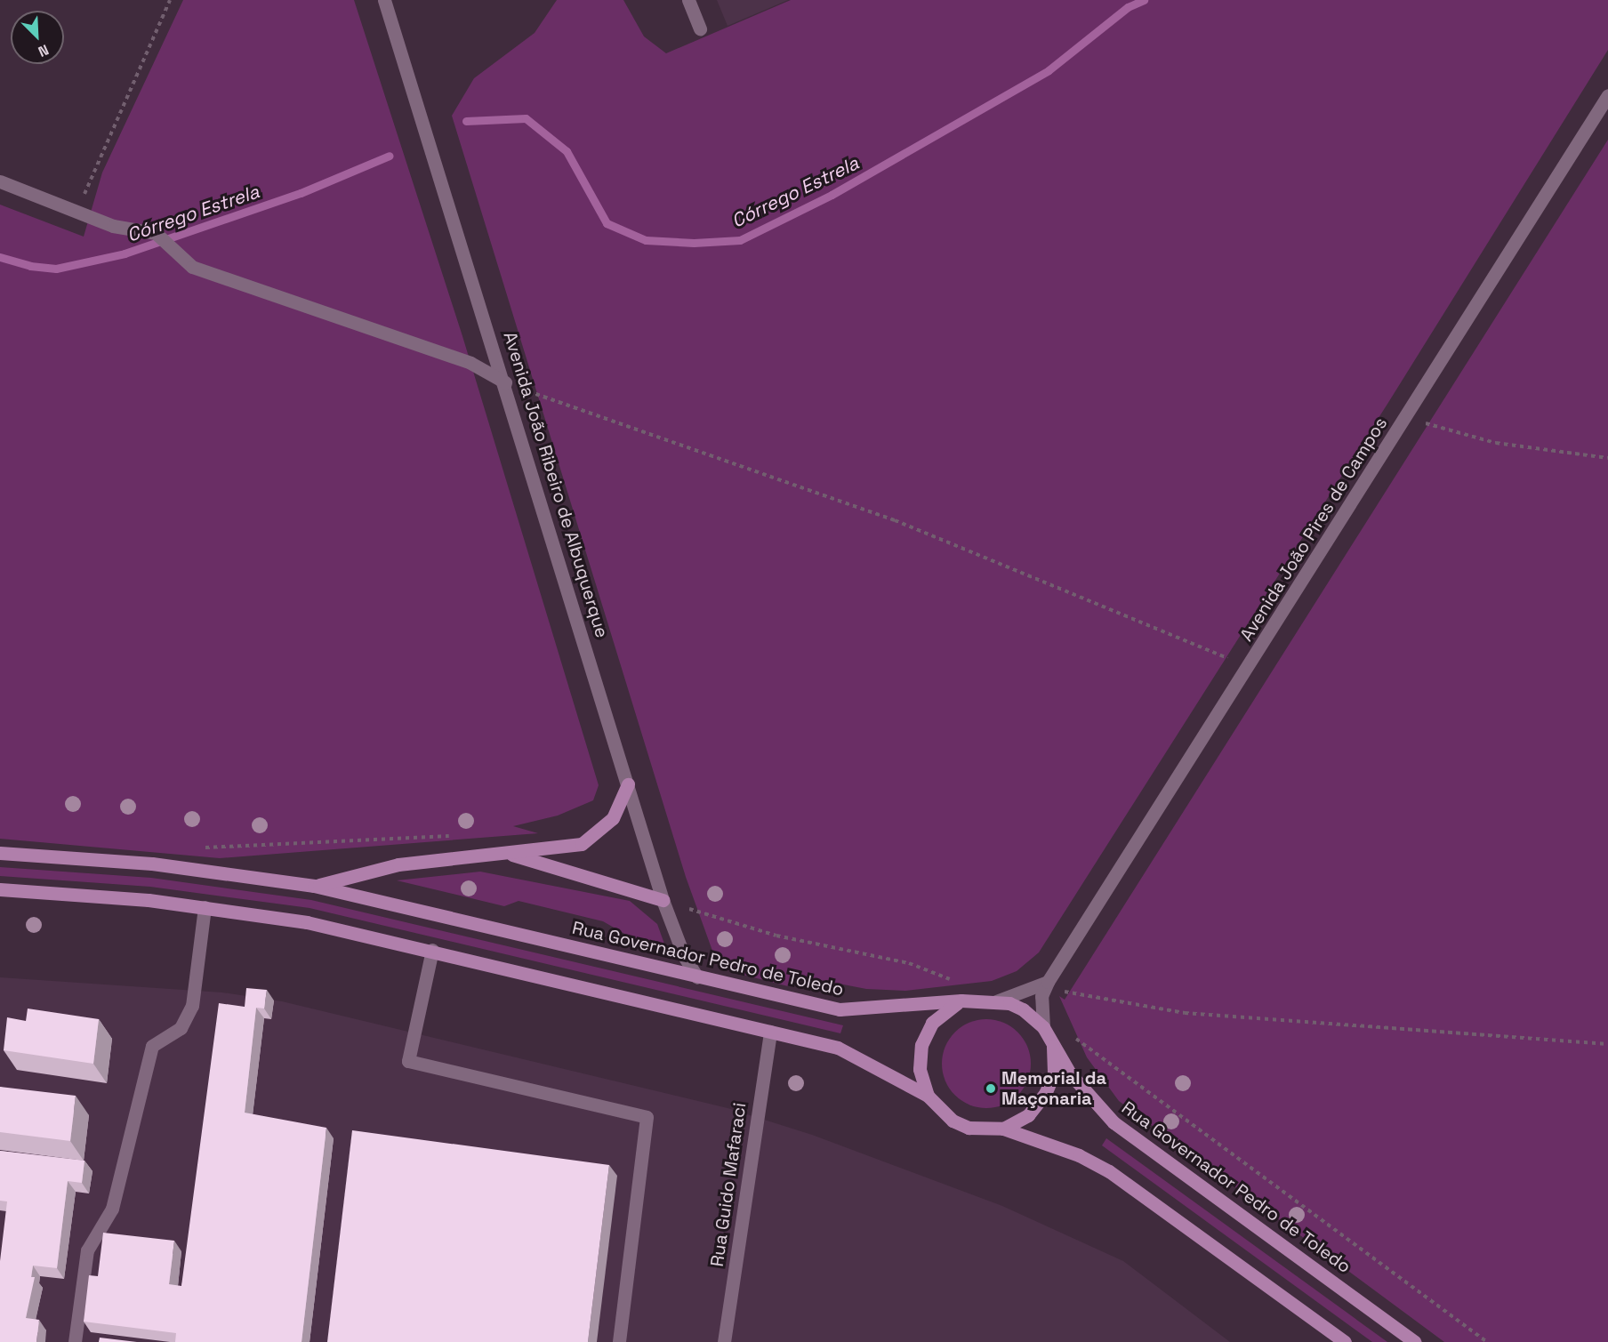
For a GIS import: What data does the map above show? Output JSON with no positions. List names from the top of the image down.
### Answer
{
  "streets": {
    "main road": ["Rua Governador Pedro de Toledo"],
    "street": ["Avenida João Ribeiro de Albuquerque", "Avenida João Pires de Campos", "Rua Guido Mafaraci"]
  },
  "crossings": [
    ["Avenida João Ribeiro de Albuquerque", "Rua Governador Pedro de Toledo"],
    ["Avenida João Pires de Campos", "Rua Governador Pedro de Toledo"]
  ],
  "water": ["Córrego Estrela"],
  "places": ["Memorial da Maçonaria"],
  "north": "bottom right"
}
